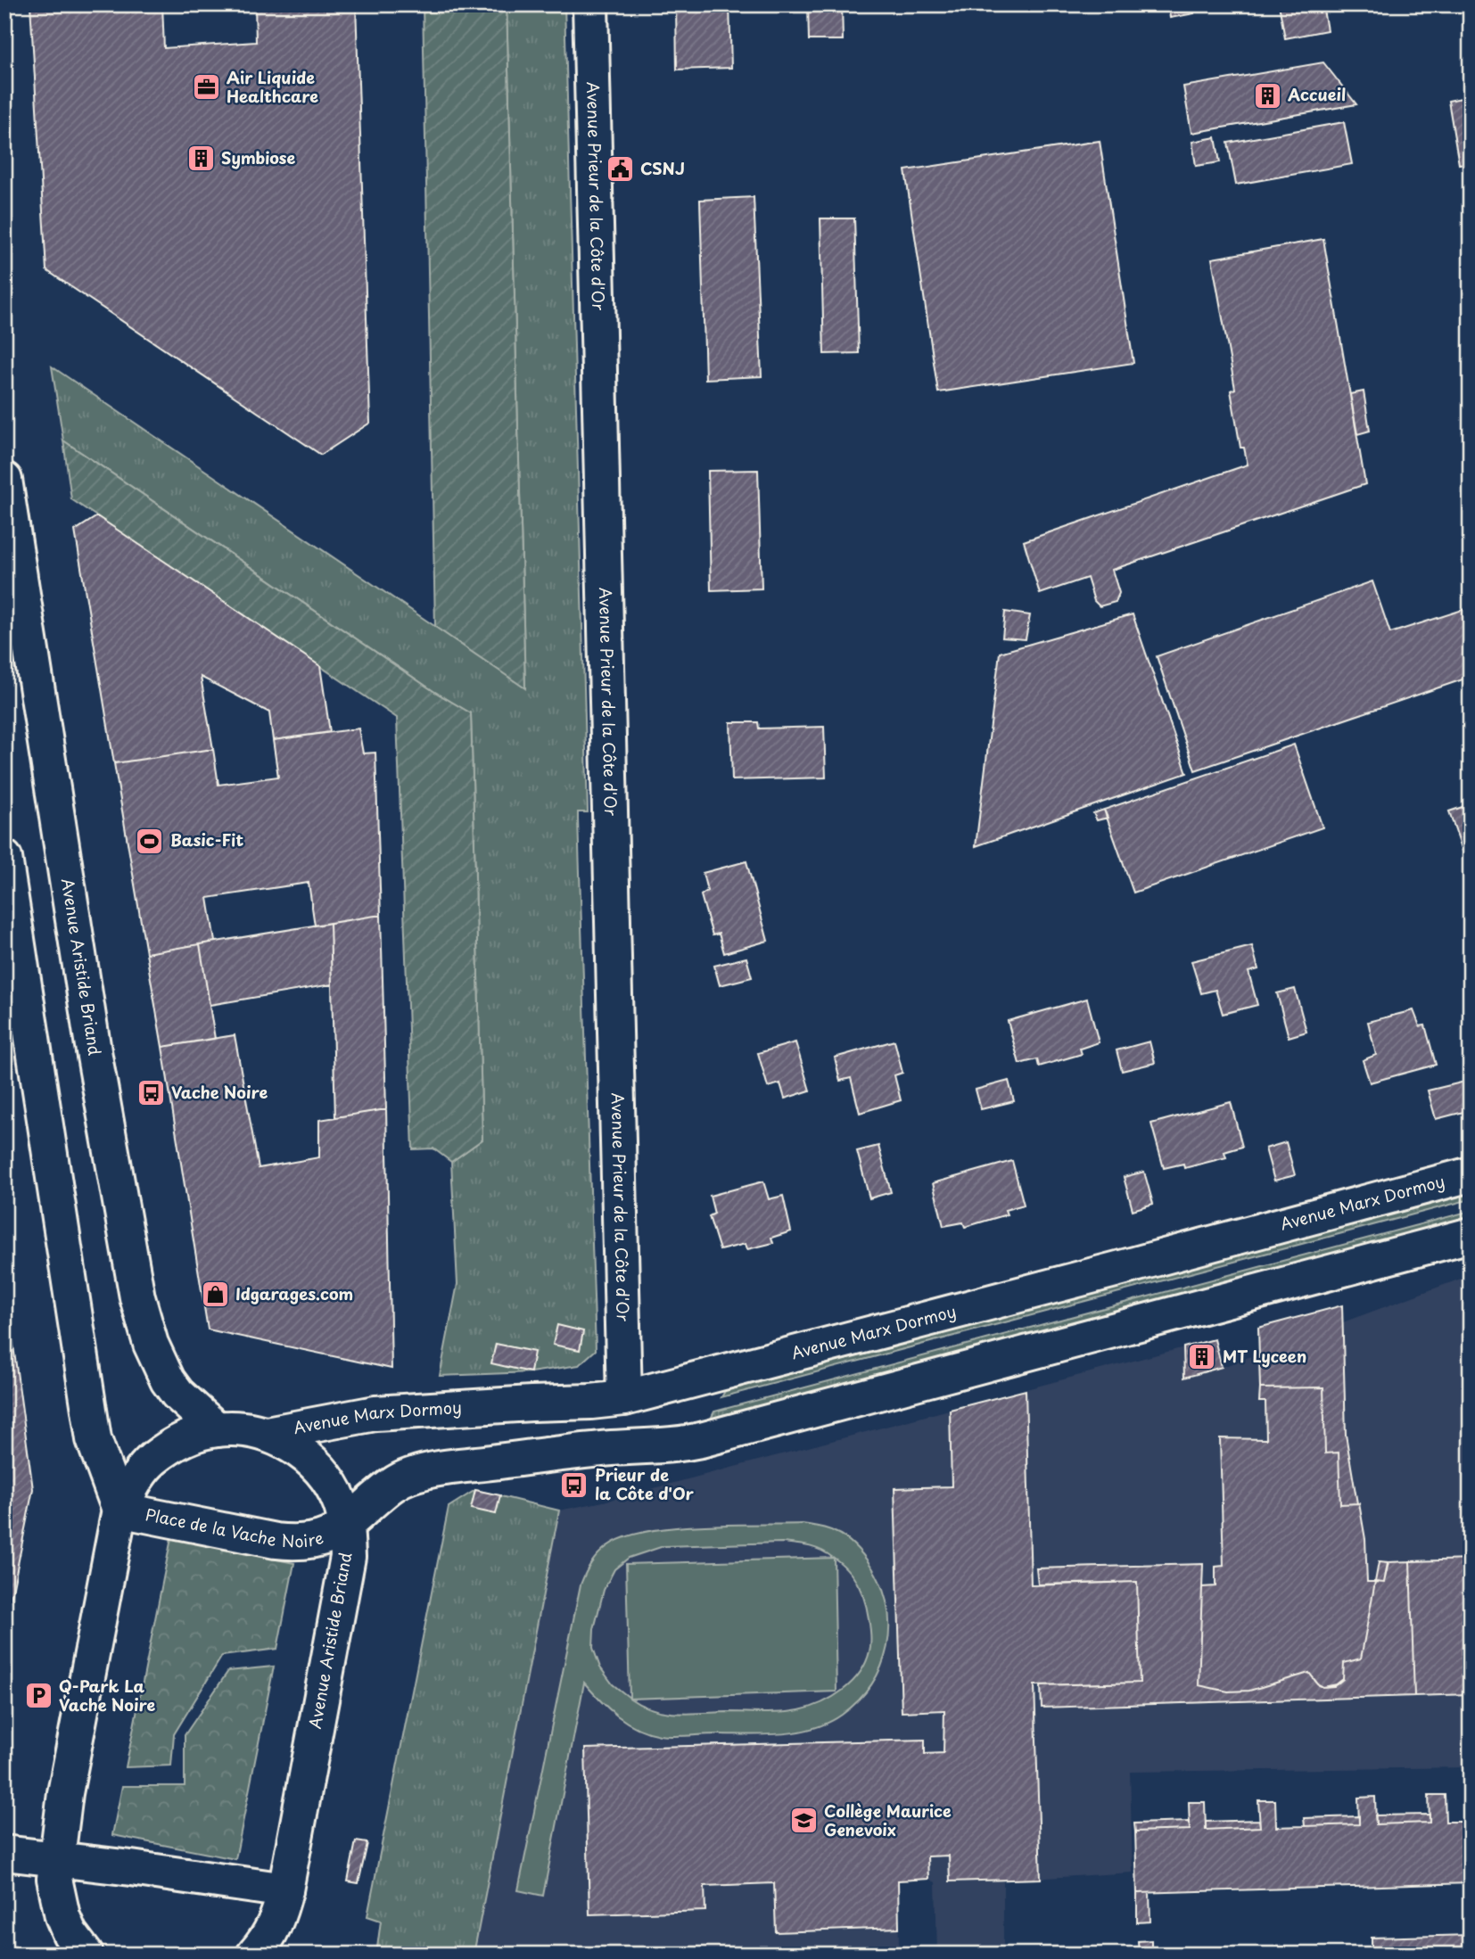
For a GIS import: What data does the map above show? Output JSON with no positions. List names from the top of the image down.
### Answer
{
  "streets": {
    "main road": [
      "Avenue Prieur de la Côte d'Or",
      "Avenue Aristide Briand",
      "Avenue Marx Dormoy",
      "Place de la Vache Noire"
    ]
  },
  "crossings": [
    ["Avenue Prieur de la Côte d'Or", "Avenue Marx Dormoy"],
    ["Avenue Aristide Briand", "Avenue Marx Dormoy"],
    ["Avenue Aristide Briand", "Place de la Vache Noire"]
  ],
  "places": {
    "office": ["Air Liquide Healthcare"],
    "building": ["Accueil", "Symbiose", "MT Lyceen"],
    "public building": ["CSNJ"],
    "sports": ["Basic-Fit"],
    "bus stop": ["Vache Noire", "Prieur de la Côte d'Or"],
    "shop": ["Idgarages.com"],
    "parking": ["Q-Park La Vache Noire"],
    "school or university": ["Collège Maurice Genevoix"]
  }
}
